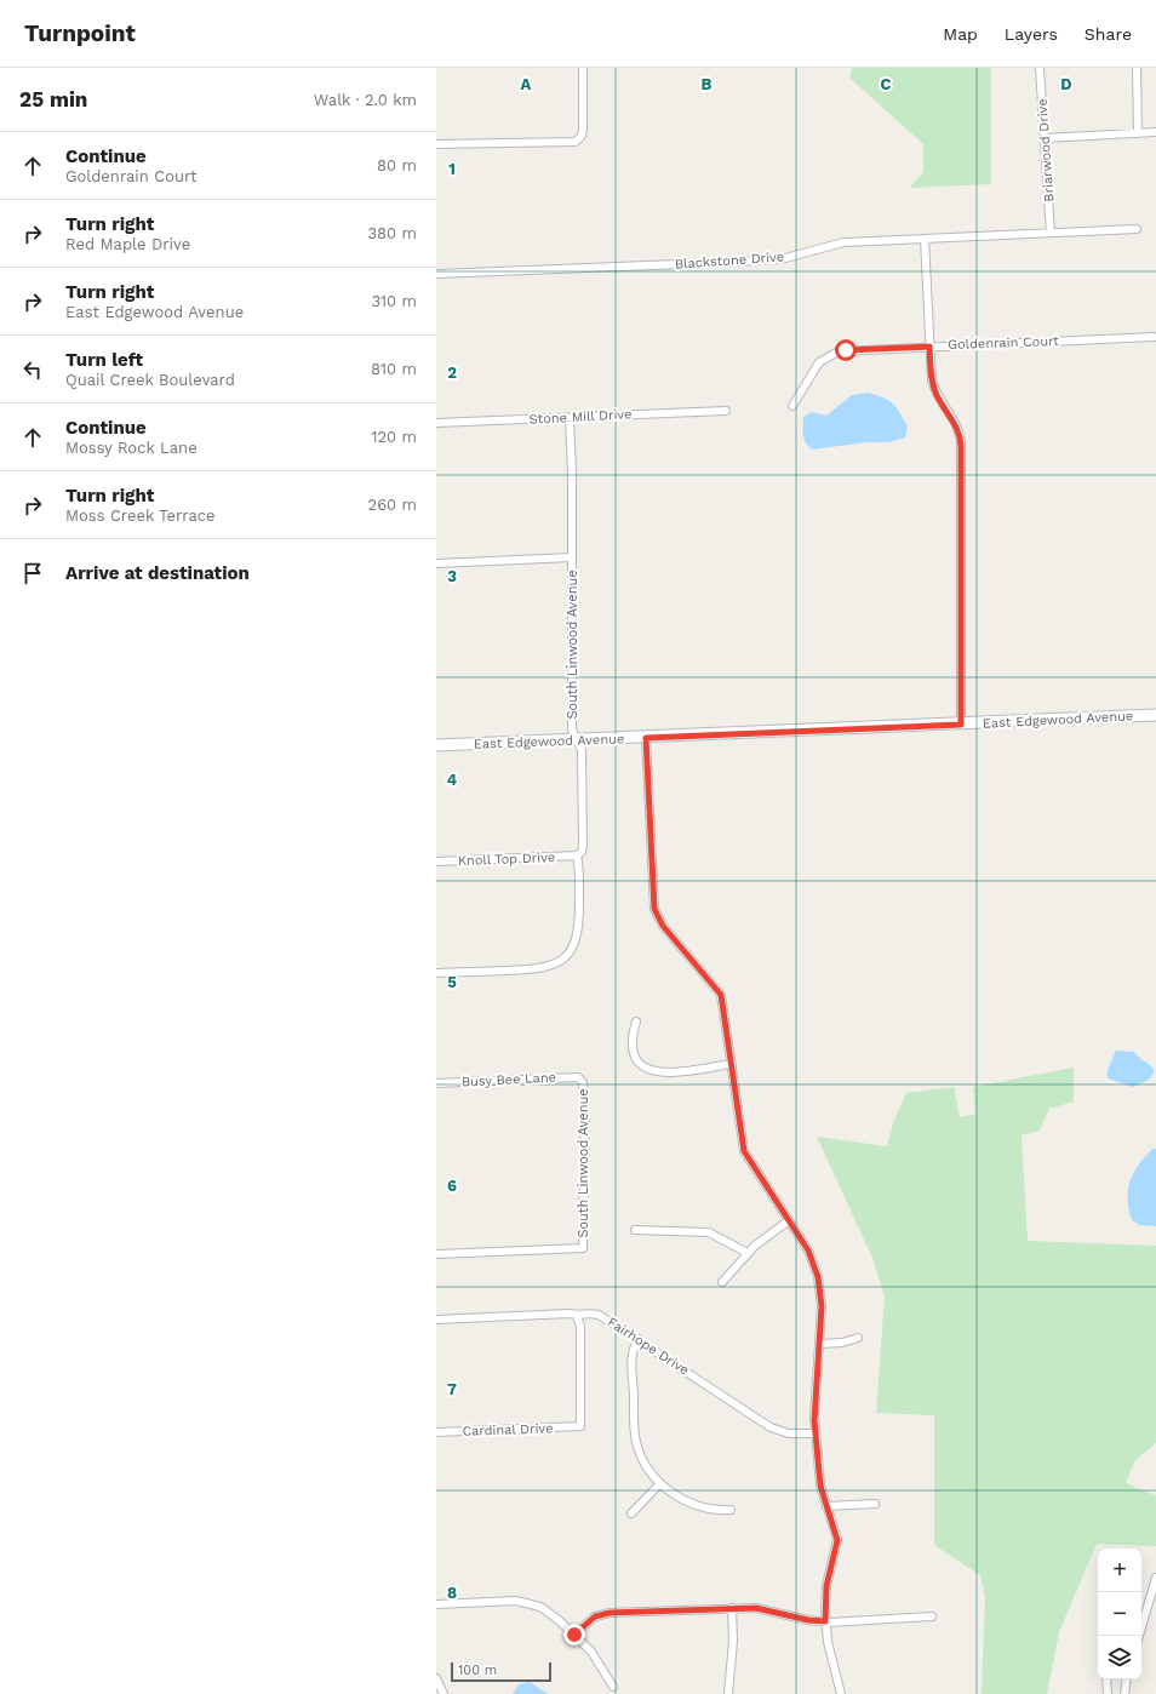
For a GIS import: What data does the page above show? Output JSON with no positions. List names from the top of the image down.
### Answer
{
  "streets": {
    "main road": ["East Edgewood Avenue"],
    "street": [
      "Briarwood Drive",
      "Blackstone Drive",
      "Goldenrain Court",
      "Stone Mill Drive",
      "South Linwood Avenue",
      "Knoll Top Drive",
      "Busy Bee Lane",
      "Fairhope Drive",
      "Cardinal Drive"
    ]
  },
  "crossings": [
    ["Briarwood Drive", "Blackstone Drive"],
    ["Stone Mill Drive", "South Linwood Avenue"],
    ["South Linwood Avenue", "East Edgewood Avenue"],
    ["South Linwood Avenue", "Knoll Top Drive"],
    ["South Linwood Avenue", "Busy Bee Lane"],
    ["Fairhope Drive", "Cardinal Drive"]
  ],
  "scale_bar": "100 m",
  "page": {
    "header": "Turnpoint",
    "nav": ["Map", "Layers", "Share"],
    "heading": ["25 min", "Walk · 2.0 km"],
    "list": [
      ["Continue", "Goldenrain Court", "80 m"],
      ["Turn right", "Red Maple Drive", "380 m"],
      ["Turn right", "East Edgewood Avenue", "310 m"],
      ["Turn left", "Quail Creek Boulevard", "810 m"],
      ["Continue", "Mossy Rock Lane", "120 m"],
      ["Turn right", "Moss Creek Terrace", "260 m"],
      "Arrive at destination"
    ],
    "map_buttons": ["+", "−"],
    "scale": "100 m"
  },
  "grid": {
    "columns": [
      "A",
      "B",
      "C",
      "D"
    ],
    "rows": [
      "1",
      "2",
      "3",
      "4",
      "5",
      "6",
      "7",
      "8"
    ]
  }
}
